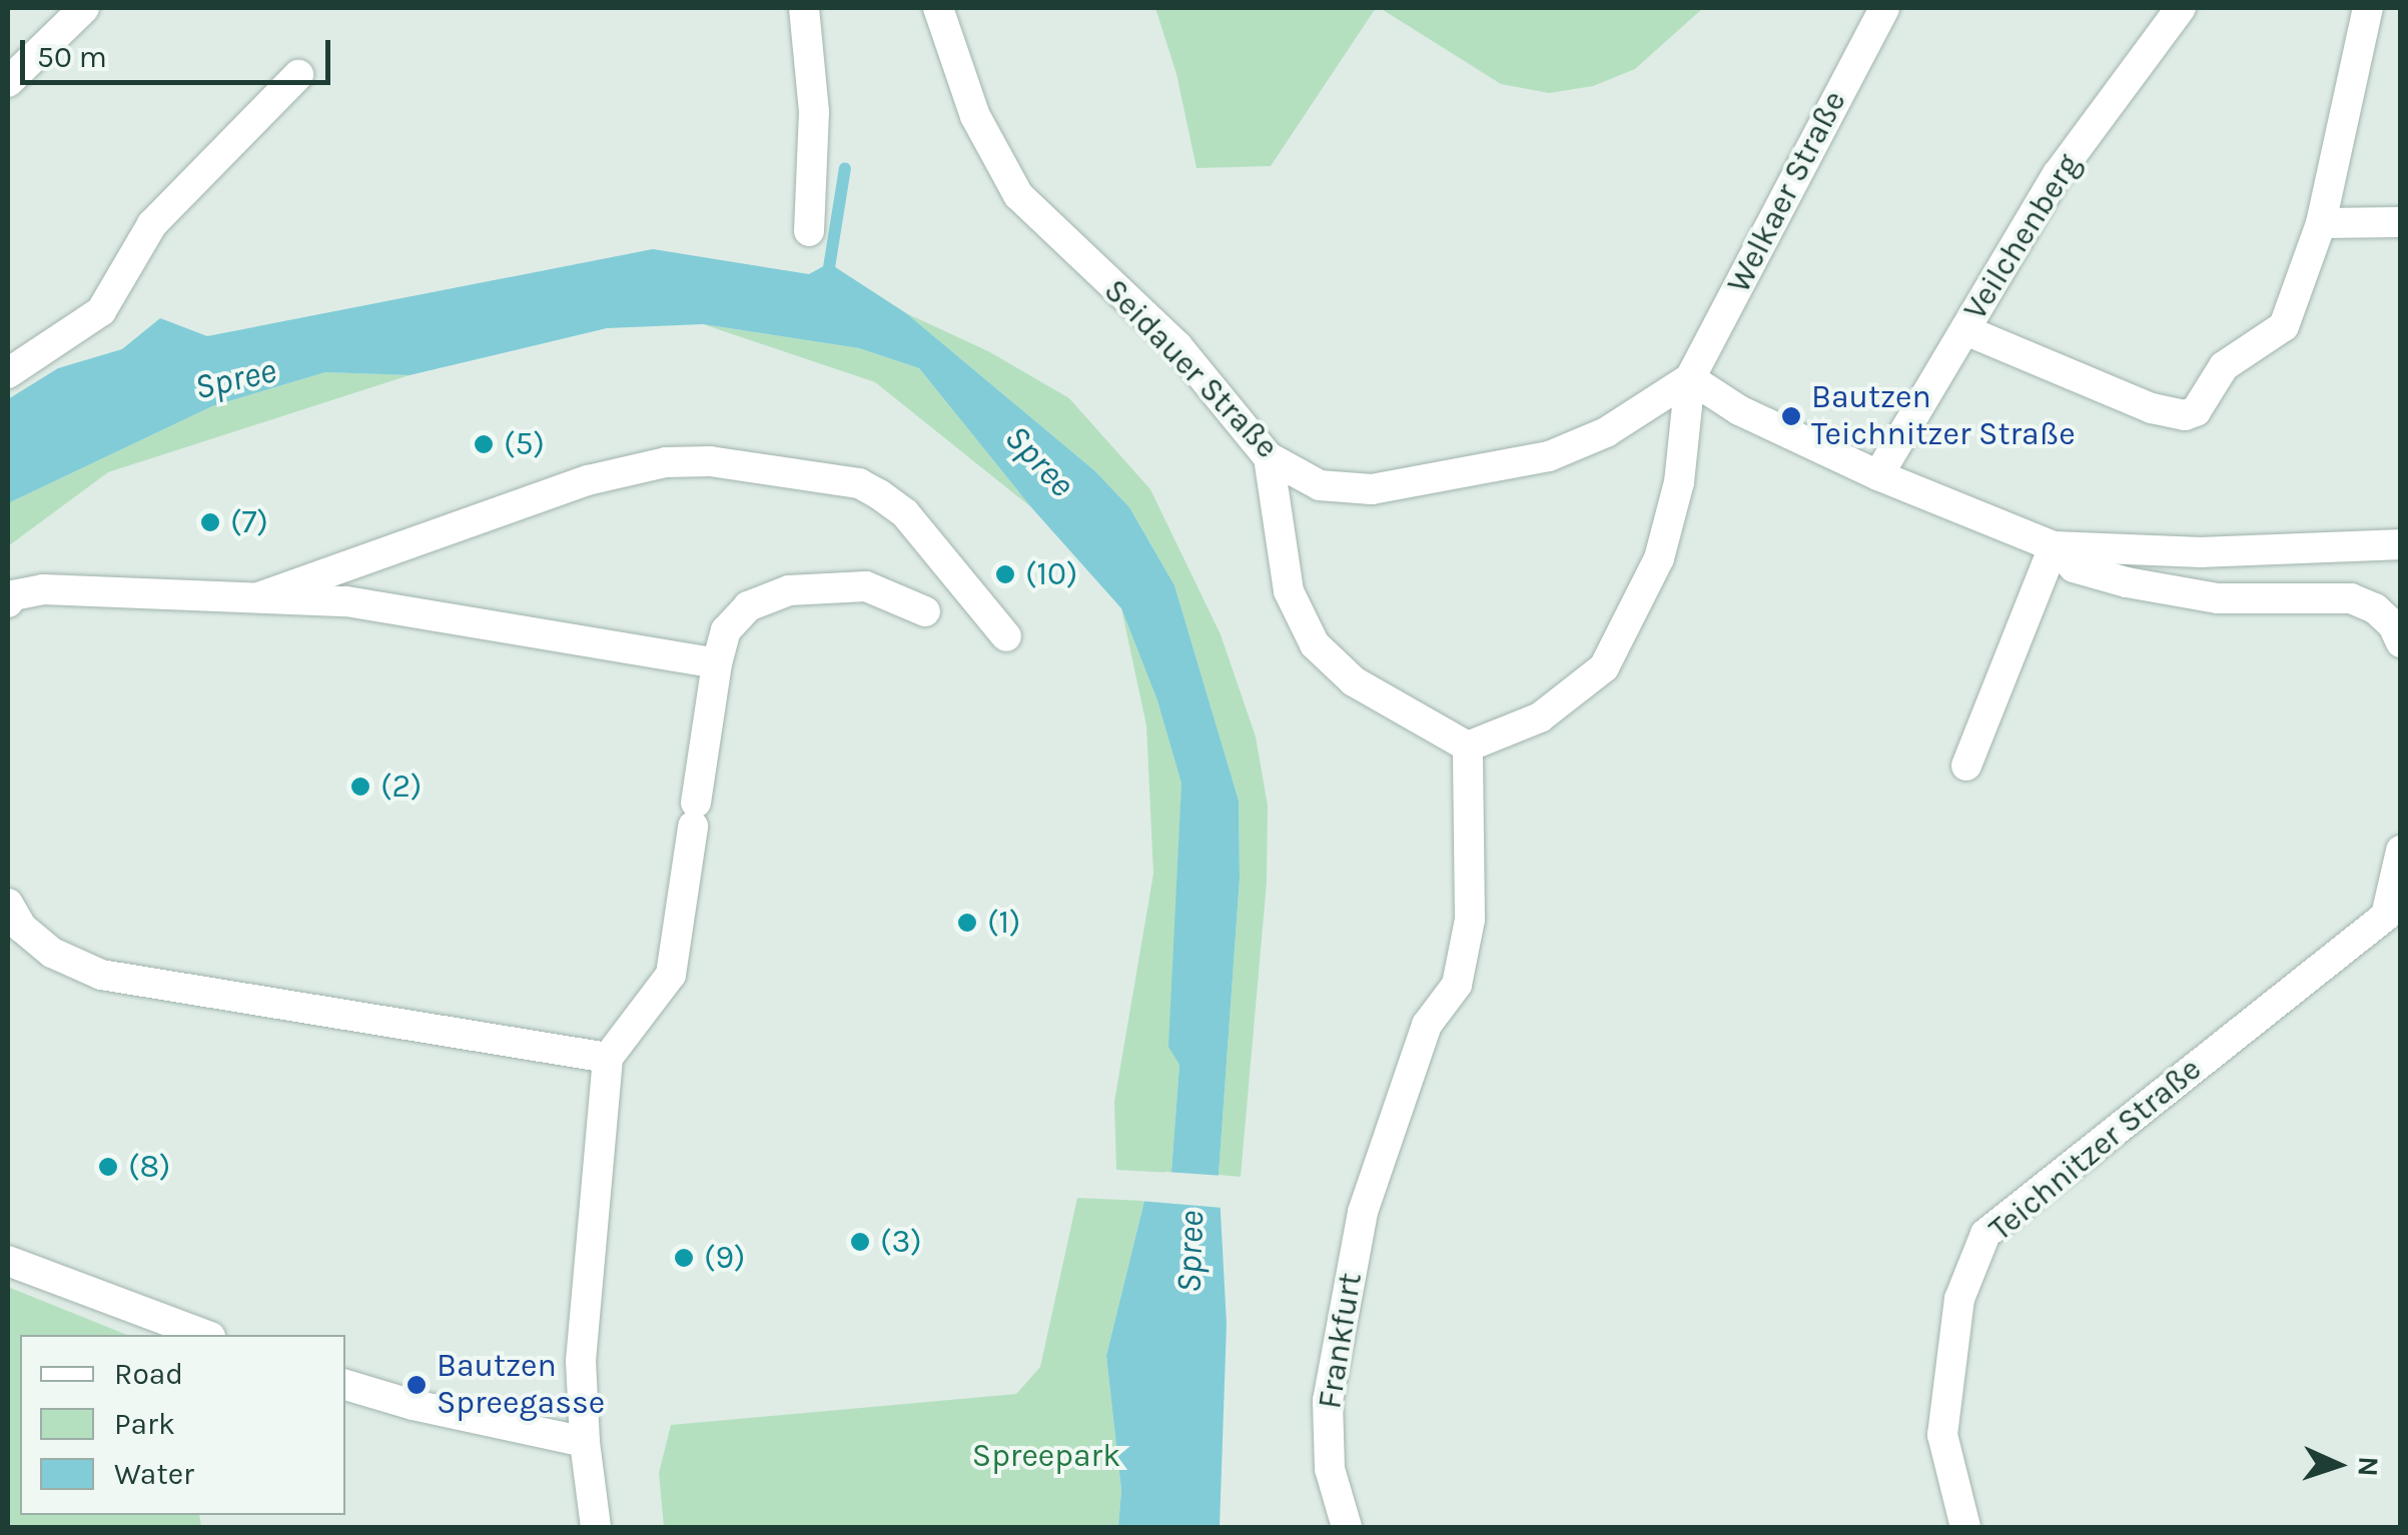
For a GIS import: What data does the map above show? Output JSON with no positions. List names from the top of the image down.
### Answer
{
  "streets": {
    "street": [
      "Welkaer Straße",
      "Veilchenberg",
      "Seidauer Straße",
      "Teichnitzer Straße",
      "Frankfurt"
    ]
  },
  "crossings": [
    ["Welkaer Straße", "Seidauer Straße"]
  ],
  "water": ["Spree"],
  "parks": ["Spreepark"],
  "places": [
    "Bautzen Teichnitzer Straße",
    "(5)",
    "(7)",
    "(10)",
    "(2)",
    "(1)",
    "(8)",
    "(3)",
    "(9)",
    "Bautzen Spreegasse"
  ],
  "legend": ["Road", "Park", "Water"],
  "scale_bar": "50 m",
  "north": "right"
}
